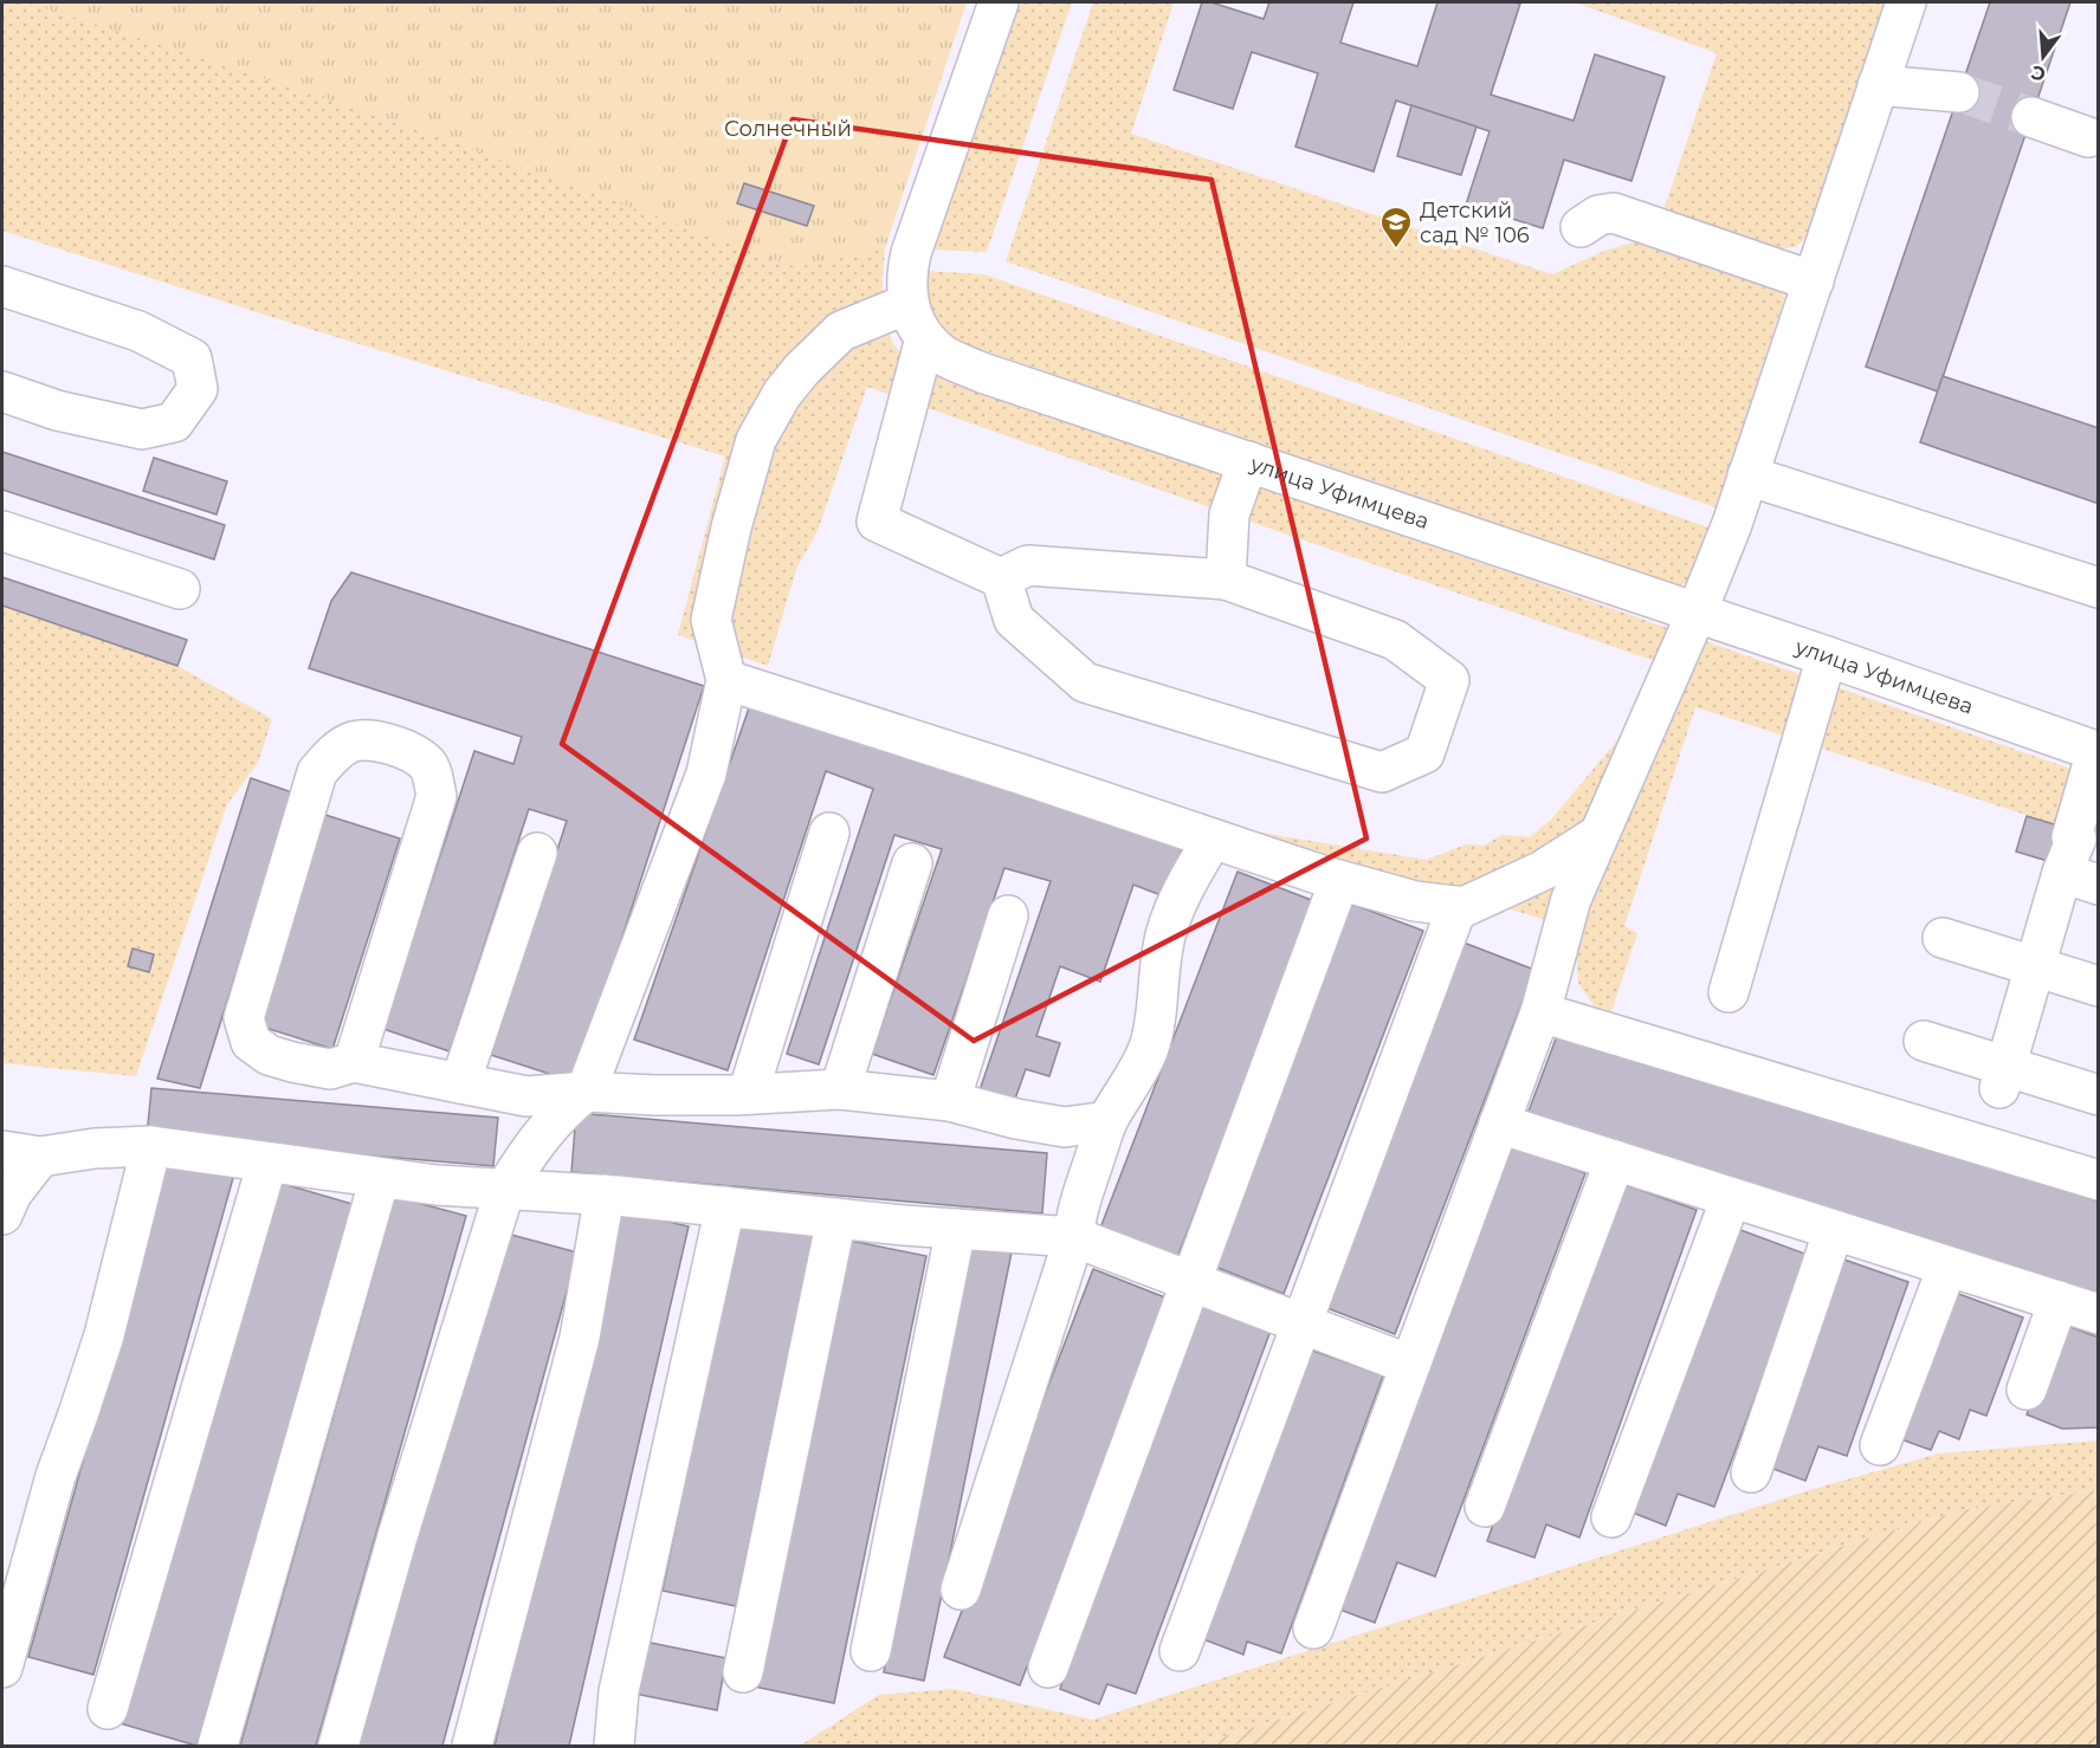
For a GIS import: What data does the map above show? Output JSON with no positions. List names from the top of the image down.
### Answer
{
  "streets": {
    "street": ["улица Уфимцева"]
  },
  "parks": ["Солнечный"],
  "places": {
    "school or university": ["Детский сад № 106"]
  },
  "north": "bottom"
}
